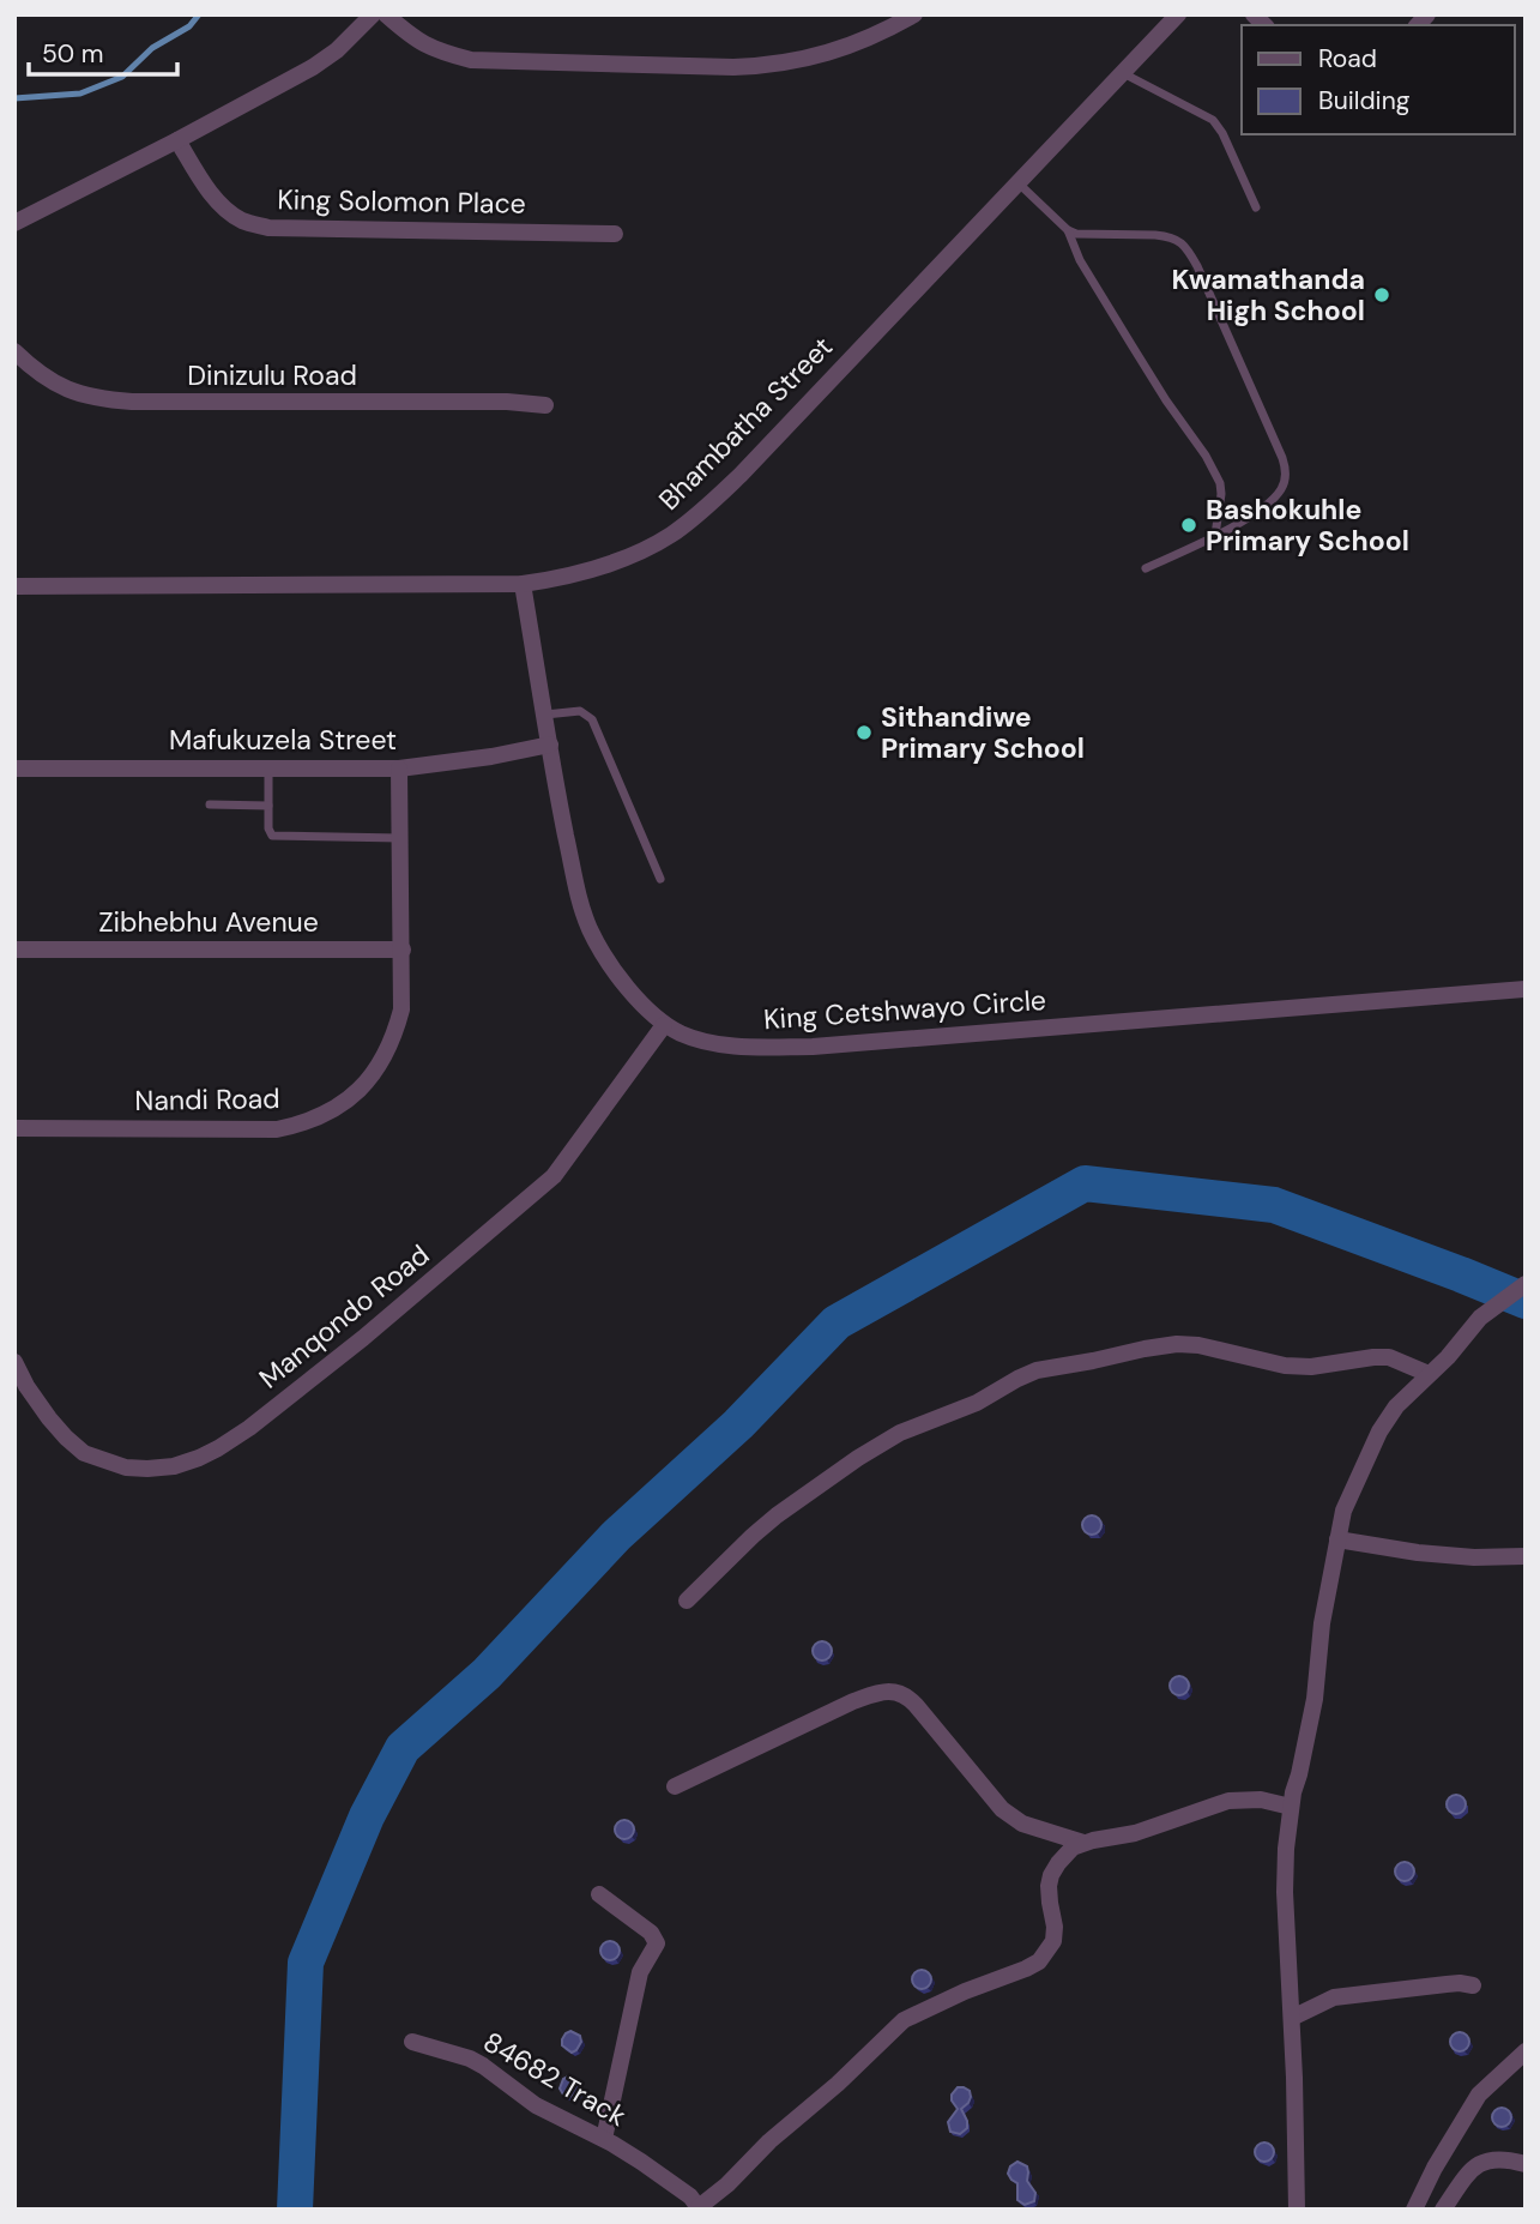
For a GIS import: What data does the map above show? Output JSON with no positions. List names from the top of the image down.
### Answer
{
  "streets": {
    "street": [
      "King Solomon Place",
      "Dinizulu Road",
      "Bhambatha Street",
      "Mafukuzela Street",
      "Zibhebhu Avenue",
      "King Cetshwayo Circle",
      "Nandi Road",
      "Manqondo Road",
      "84682 Track"
    ]
  },
  "crossings": [
    ["Bhambatha Street", "King Cetshwayo Circle"],
    ["Mafukuzela Street", "King Cetshwayo Circle"],
    ["Mafukuzela Street", "Nandi Road"],
    ["Zibhebhu Avenue", "Nandi Road"],
    ["King Cetshwayo Circle", "Manqondo Road"]
  ],
  "places": ["Kwamathanda High School", "Bashokuhle Primary School", "Sithandiwe Primary School"],
  "legend": ["Road", "Building"],
  "scale_bar": "50 m"
}
